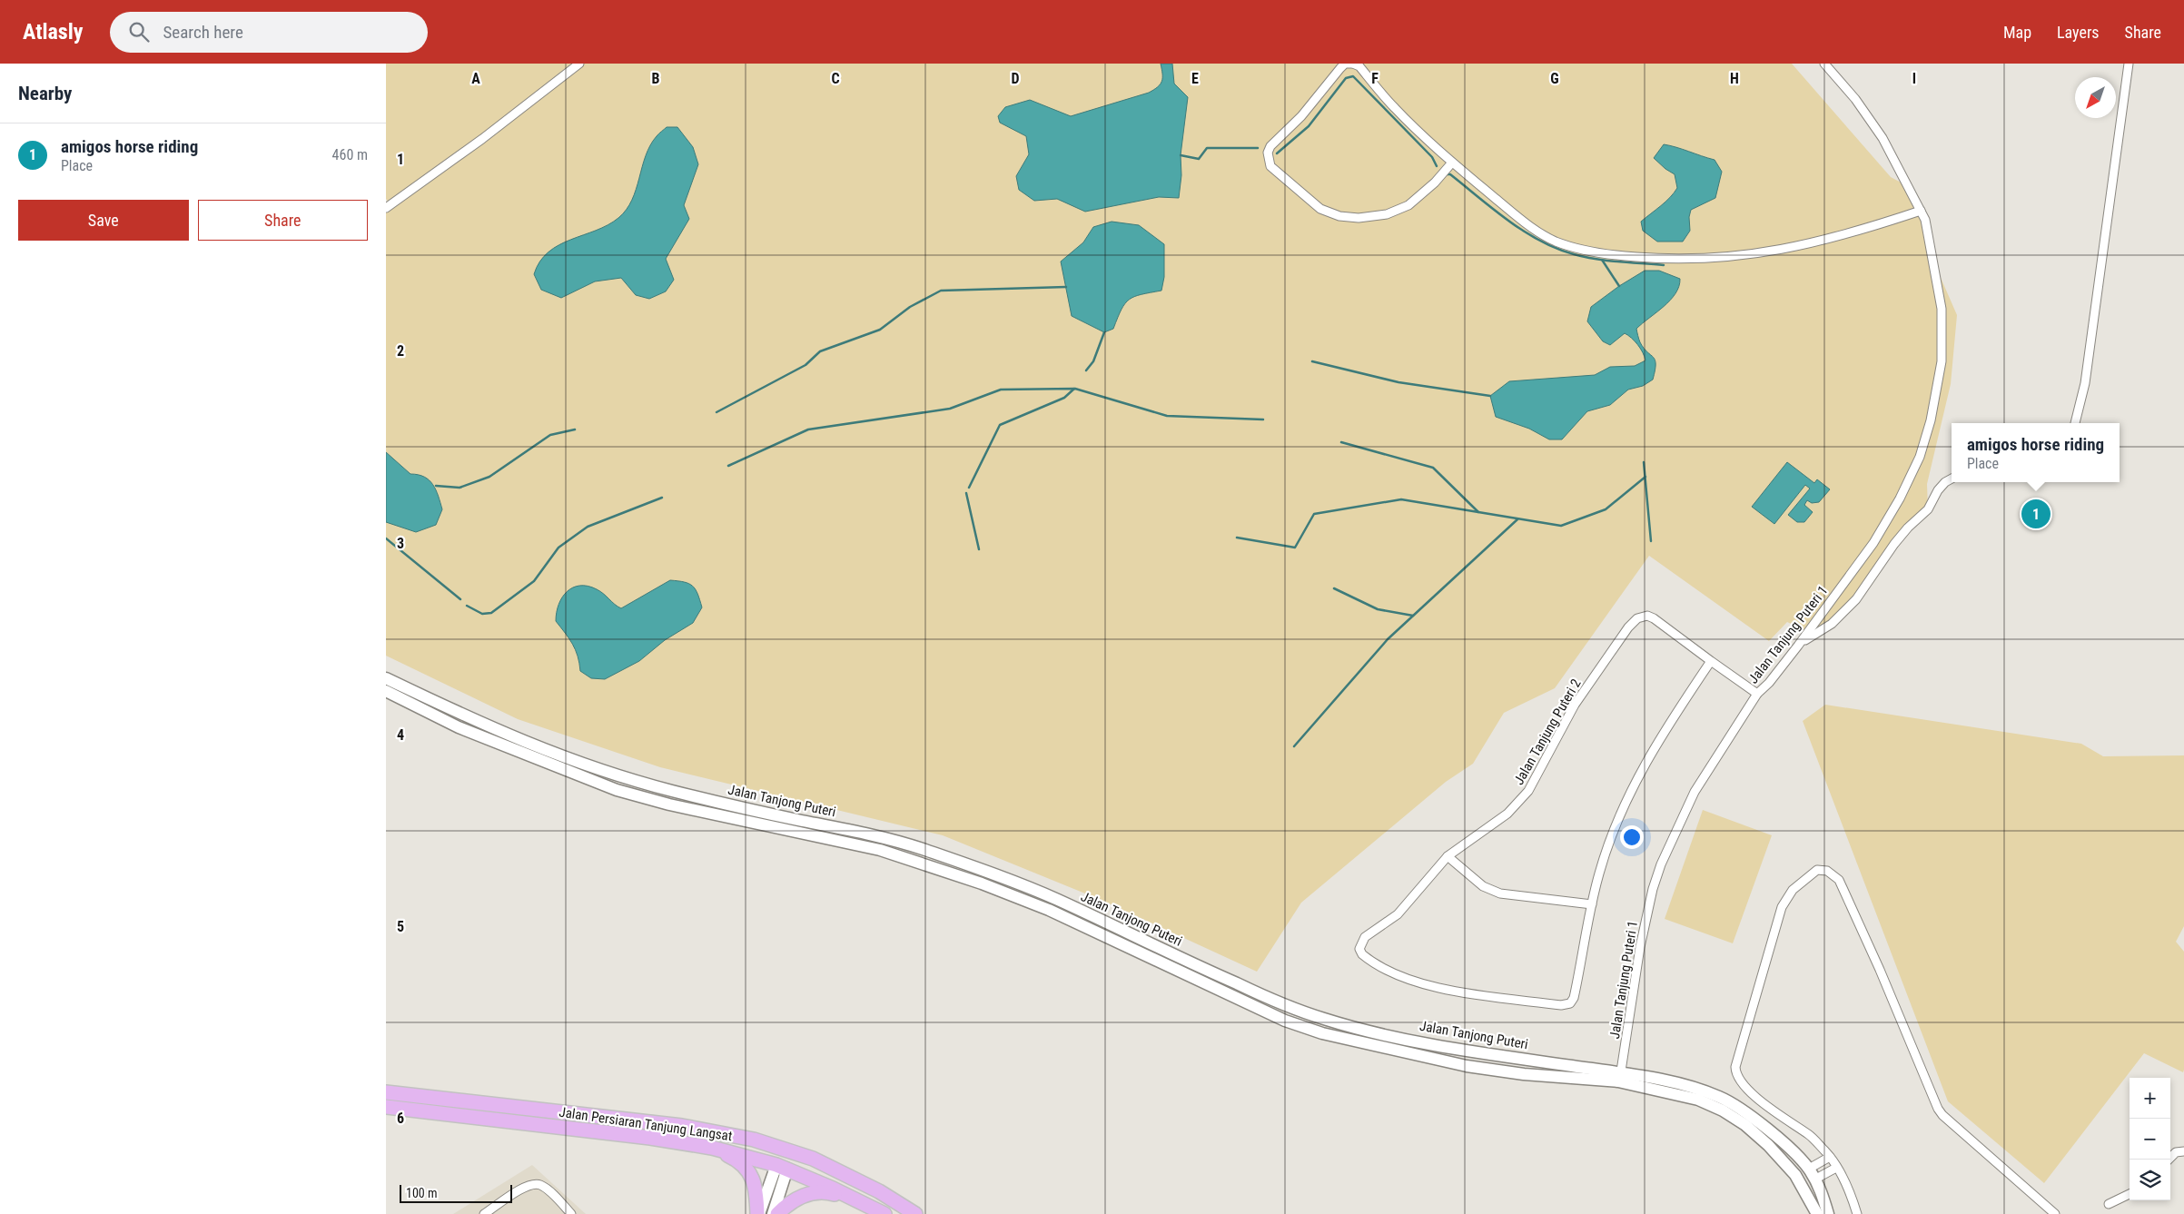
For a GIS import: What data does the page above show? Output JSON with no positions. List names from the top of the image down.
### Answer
{
  "streets": {
    "main road": ["Jalan Persiaran Tanjung Langsat"],
    "street": ["Jalan Tanjung Puteri 1", "Jalan Tanjung Puteri 2", "Jalan Tanjong Puteri"]
  },
  "crossings": [
    ["Jalan Tanjung Puteri 1", "Jalan Tanjung Puteri 2"],
    ["Jalan Tanjung Puteri 1", "Jalan Tanjong Puteri"]
  ],
  "scale_bar": "100 m",
  "north": "bottom left",
  "page": {
    "header": "Atlasly",
    "search": "Search here",
    "nav": ["Map", "Layers", "Share"],
    "heading": "Nearby",
    "list": [
      {
        "mark": "1",
        "name": "amigos horse riding",
        "note": "Place",
        "value": "460 m"
      }
    ],
    "buttons": ["Save", "Share"],
    "popup": ["amigos horse riding", "Place"],
    "pins": "1",
    "map_buttons": ["+", "−"],
    "scale": "100 m"
  },
  "grid": {
    "columns": [
      "A",
      "B",
      "C",
      "D",
      "E",
      "F",
      "G",
      "H",
      "I"
    ],
    "rows": [
      "1",
      "2",
      "3",
      "4",
      "5",
      "6"
    ]
  }
}
